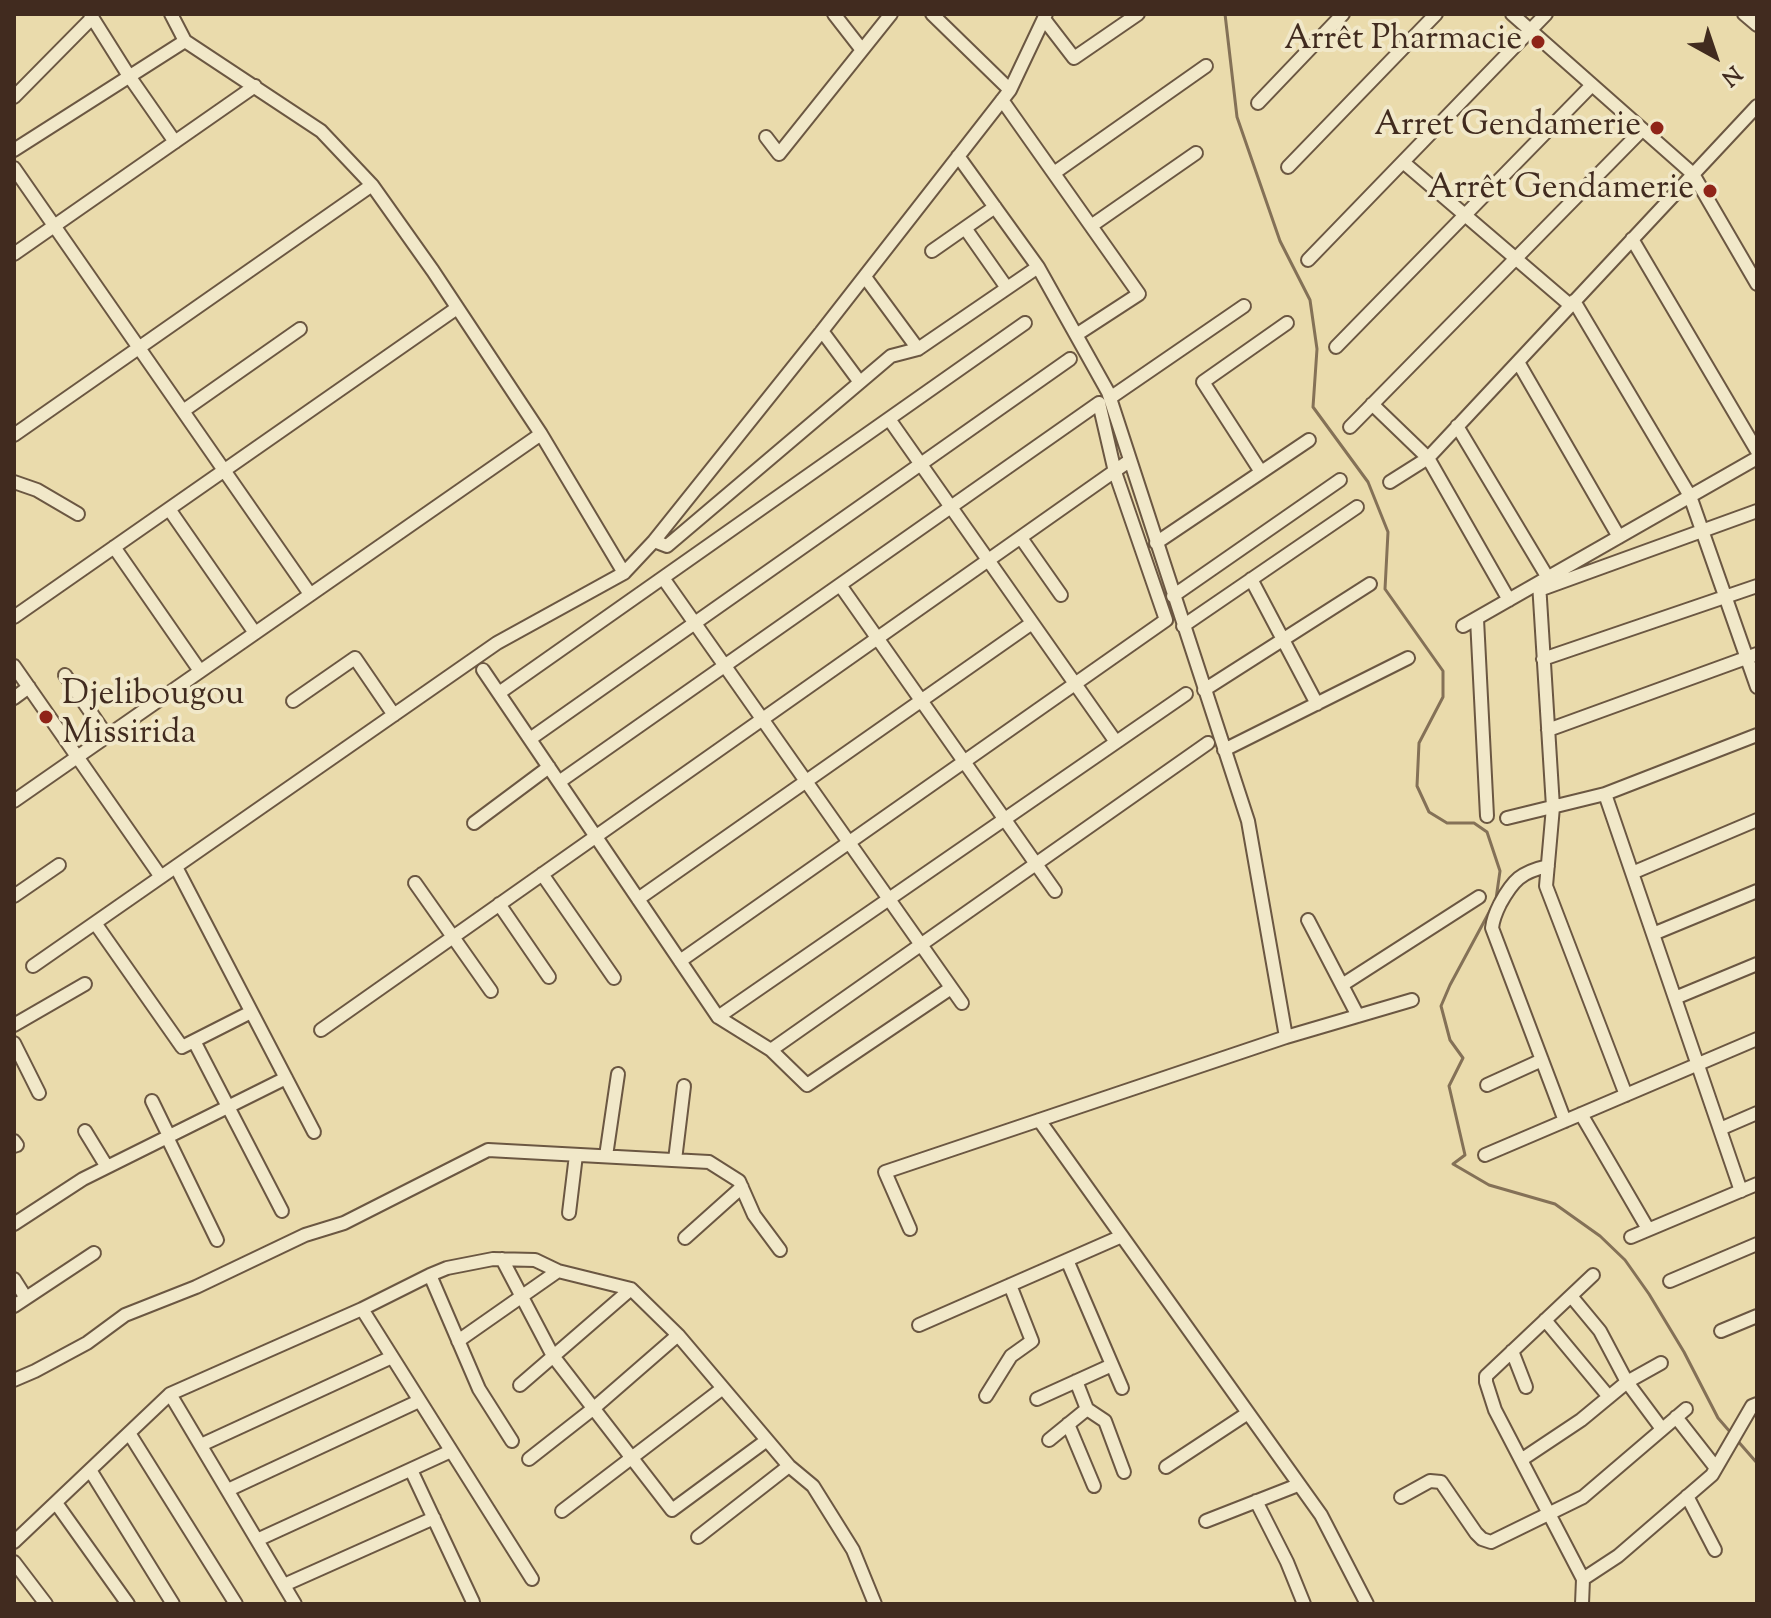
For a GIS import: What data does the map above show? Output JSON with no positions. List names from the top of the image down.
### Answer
{
  "places": [
    "Arrêt Pharmacie",
    "Arret Gendamerie",
    "Arrêt Gendamerie",
    "Djelibougou Missirida"
  ],
  "north": "bottom right"
}
